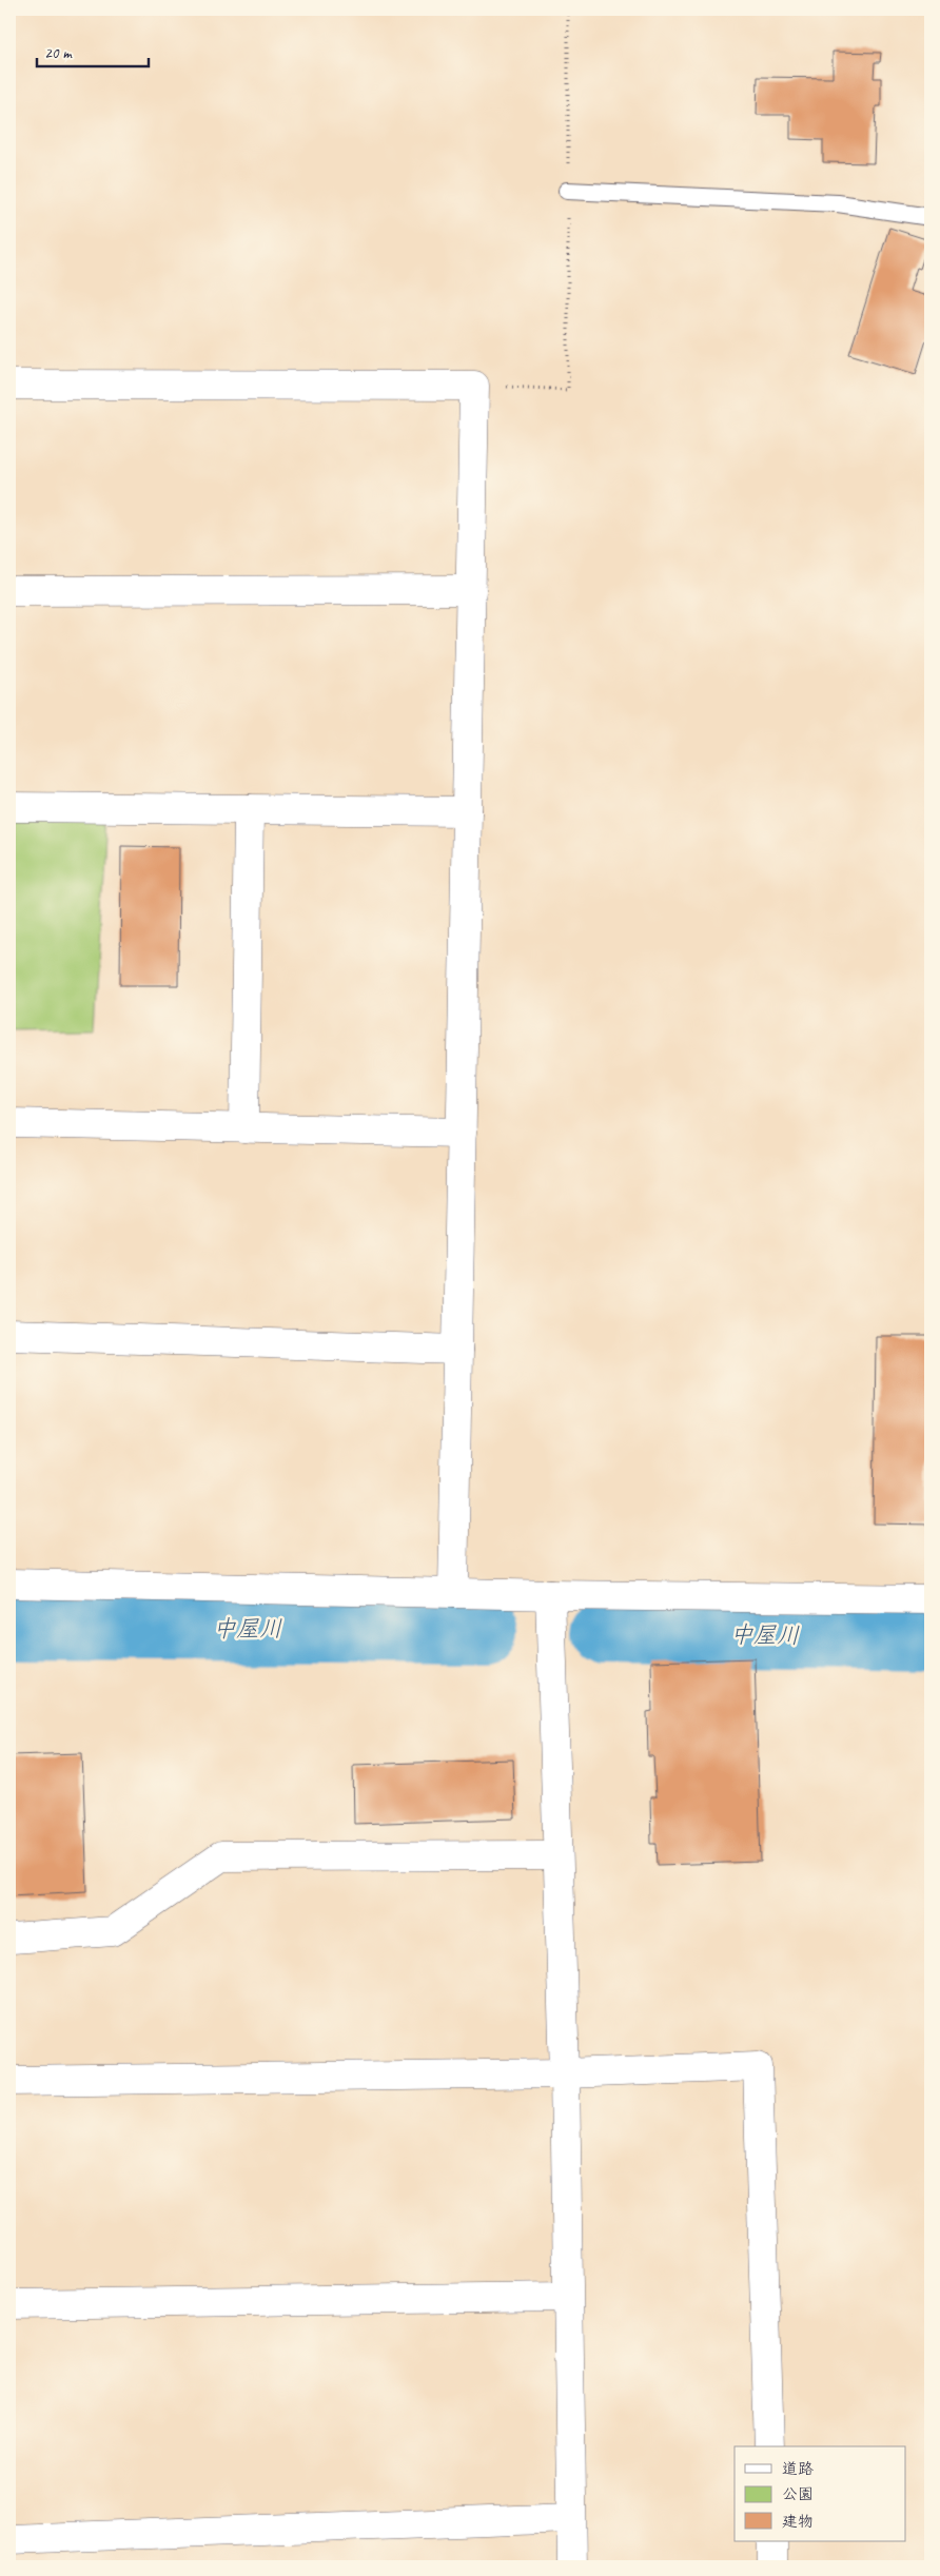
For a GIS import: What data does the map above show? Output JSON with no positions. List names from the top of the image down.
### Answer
{
  "water": ["中屋川"],
  "legend": ["道路", "公園", "建物"],
  "scale_bar": "20 m"
}
